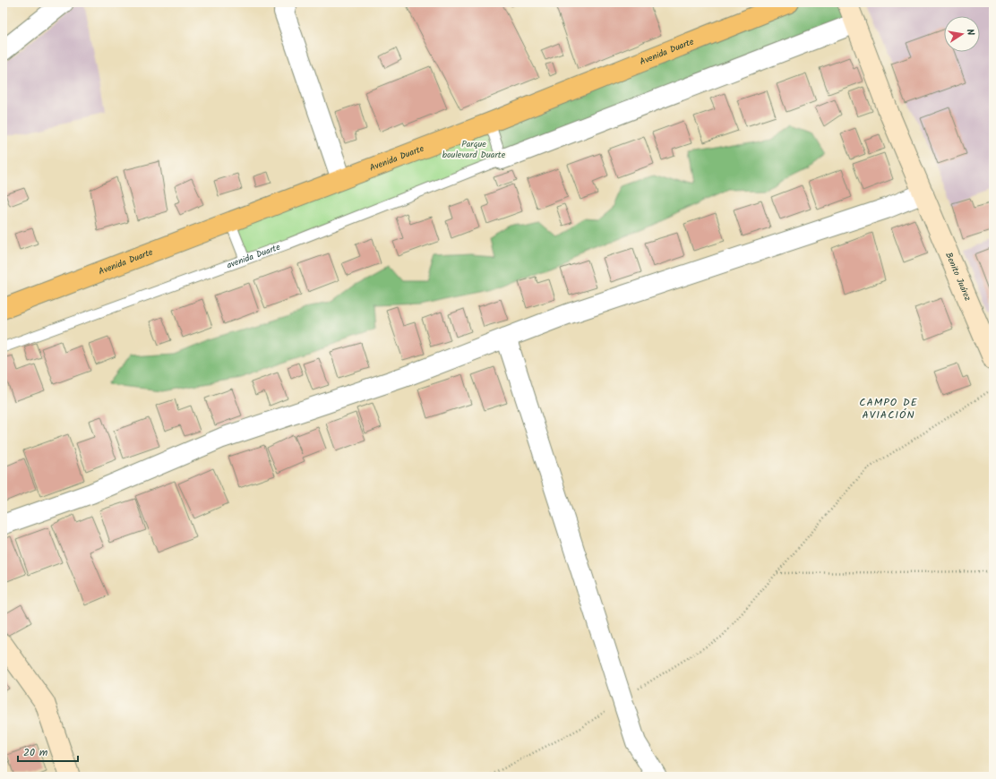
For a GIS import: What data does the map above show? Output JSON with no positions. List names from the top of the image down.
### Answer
{
  "streets": {
    "main road": ["Avenida Duarte", "Benito Juárez"],
    "lane": ["avenida Duarte"]
  },
  "districts": ["CAMPO DE AVIACIÓN"],
  "parks": ["Parque boulevard Duarte"],
  "scale_bar": "20 m",
  "north": "right"
}
